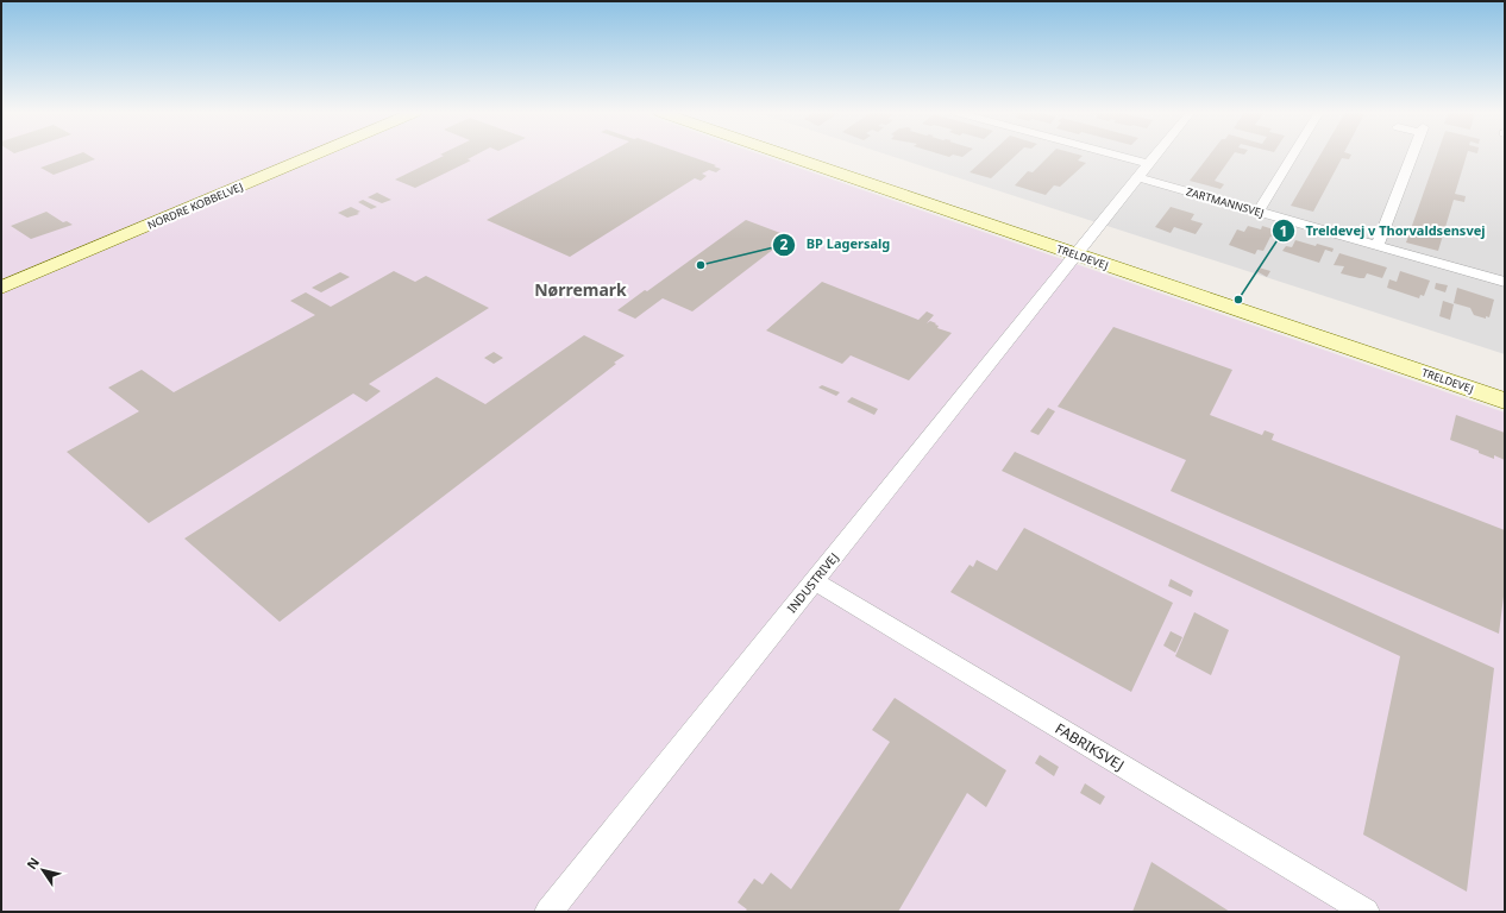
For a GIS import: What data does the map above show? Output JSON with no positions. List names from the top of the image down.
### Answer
{
  "streets": {
    "street": [
      "ZARTMANNSVEJ",
      "NORDRE KOBBELVEJ",
      "TRELDEVEJ",
      "INDUSTRIVEJ",
      "FABRIKSVEJ"
    ]
  },
  "crossings": [
    ["ZARTMANNSVEJ", "INDUSTRIVEJ"],
    ["TRELDEVEJ", "INDUSTRIVEJ"],
    ["INDUSTRIVEJ", "FABRIKSVEJ"]
  ],
  "districts": ["Nørremark"],
  "places": ["BP Lagersalg", "Treldevej v Thorvaldsensvej"],
  "north": "top left"
}
